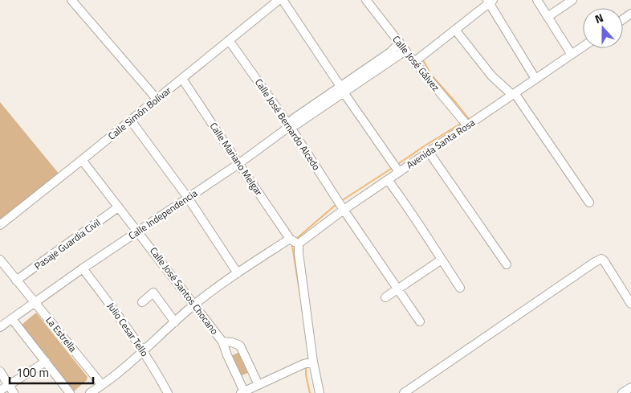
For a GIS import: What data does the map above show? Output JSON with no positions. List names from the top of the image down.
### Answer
{
  "streets": {
    "street": [
      "Calle José Gálvez",
      "Calle Simón Bolívar",
      "Calle José Bernardo Alcedo",
      "Avenida Santa Rosa",
      "Calle Mariano Melgar",
      "Calle Independencia",
      "Pasaje Guardia Civil",
      "Calle José Santos Chocano",
      "Julio Cesar Tello",
      "La Estrella"
    ]
  },
  "crossings": [
    ["Calle José Gálvez", "Avenida Santa Rosa"],
    ["Calle José Gálvez", "Calle Independencia"],
    ["Calle Simón Bolívar", "Calle José Bernardo Alcedo"],
    ["Calle Simón Bolívar", "Calle Mariano Melgar"],
    ["Calle Simón Bolívar", "Calle José Santos Chocano"],
    ["Calle José Bernardo Alcedo", "Avenida Santa Rosa"],
    ["Calle José Bernardo Alcedo", "Calle Independencia"],
    ["Calle Mariano Melgar", "Calle Independencia"],
    ["Calle Independencia", "Calle José Santos Chocano"],
    ["Calle Independencia", "Julio Cesar Tello"],
    ["Calle Independencia", "La Estrella"],
    ["Pasaje Guardia Civil", "Calle José Santos Chocano"],
    ["Pasaje Guardia Civil", "La Estrella"]
  ],
  "scale_bar": "100 m",
  "north": "top"
}
